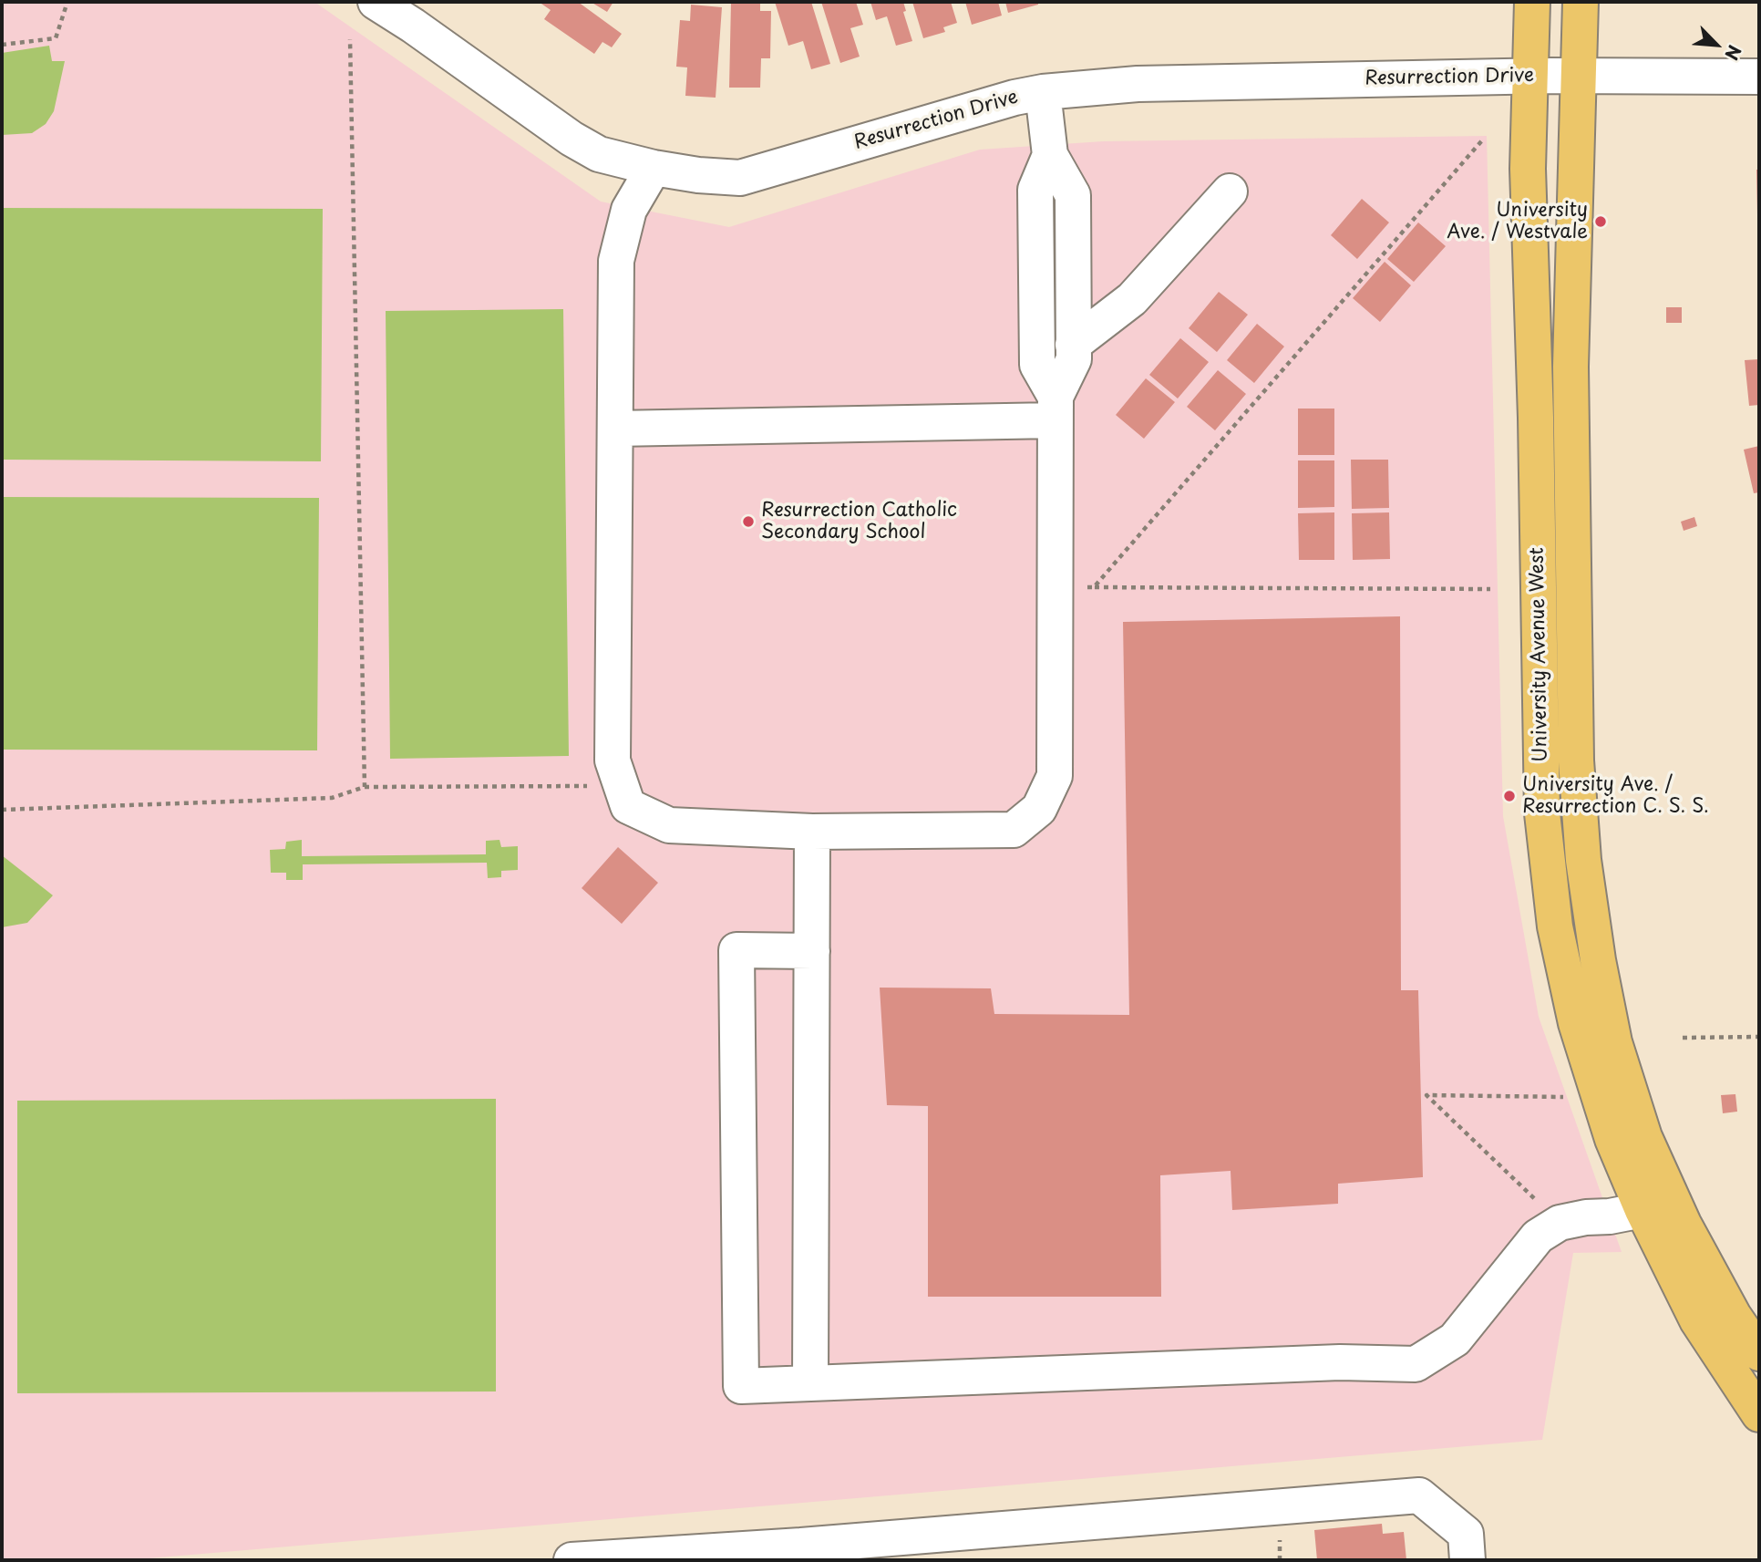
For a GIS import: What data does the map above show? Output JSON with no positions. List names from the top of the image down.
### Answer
{
  "streets": {
    "main road": ["University Avenue West"],
    "street": ["Resurrection Drive"]
  },
  "crossings": [
    ["Resurrection Drive", "University Avenue West"]
  ],
  "places": ["University Ave. / Westvale", "Resurrection Catholic Secondary School", "University Ave. / Resurrection C. S. S."],
  "north": "bottom right"
}
